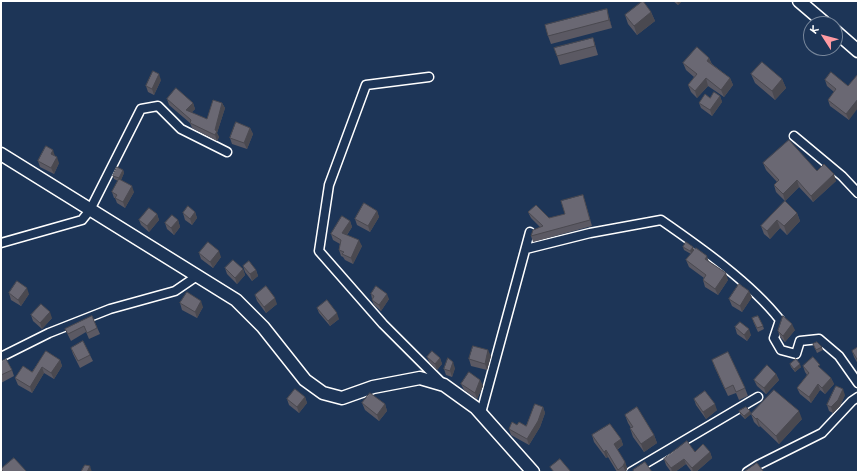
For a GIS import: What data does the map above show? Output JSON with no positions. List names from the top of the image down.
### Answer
{
  "north": "top left"
}
